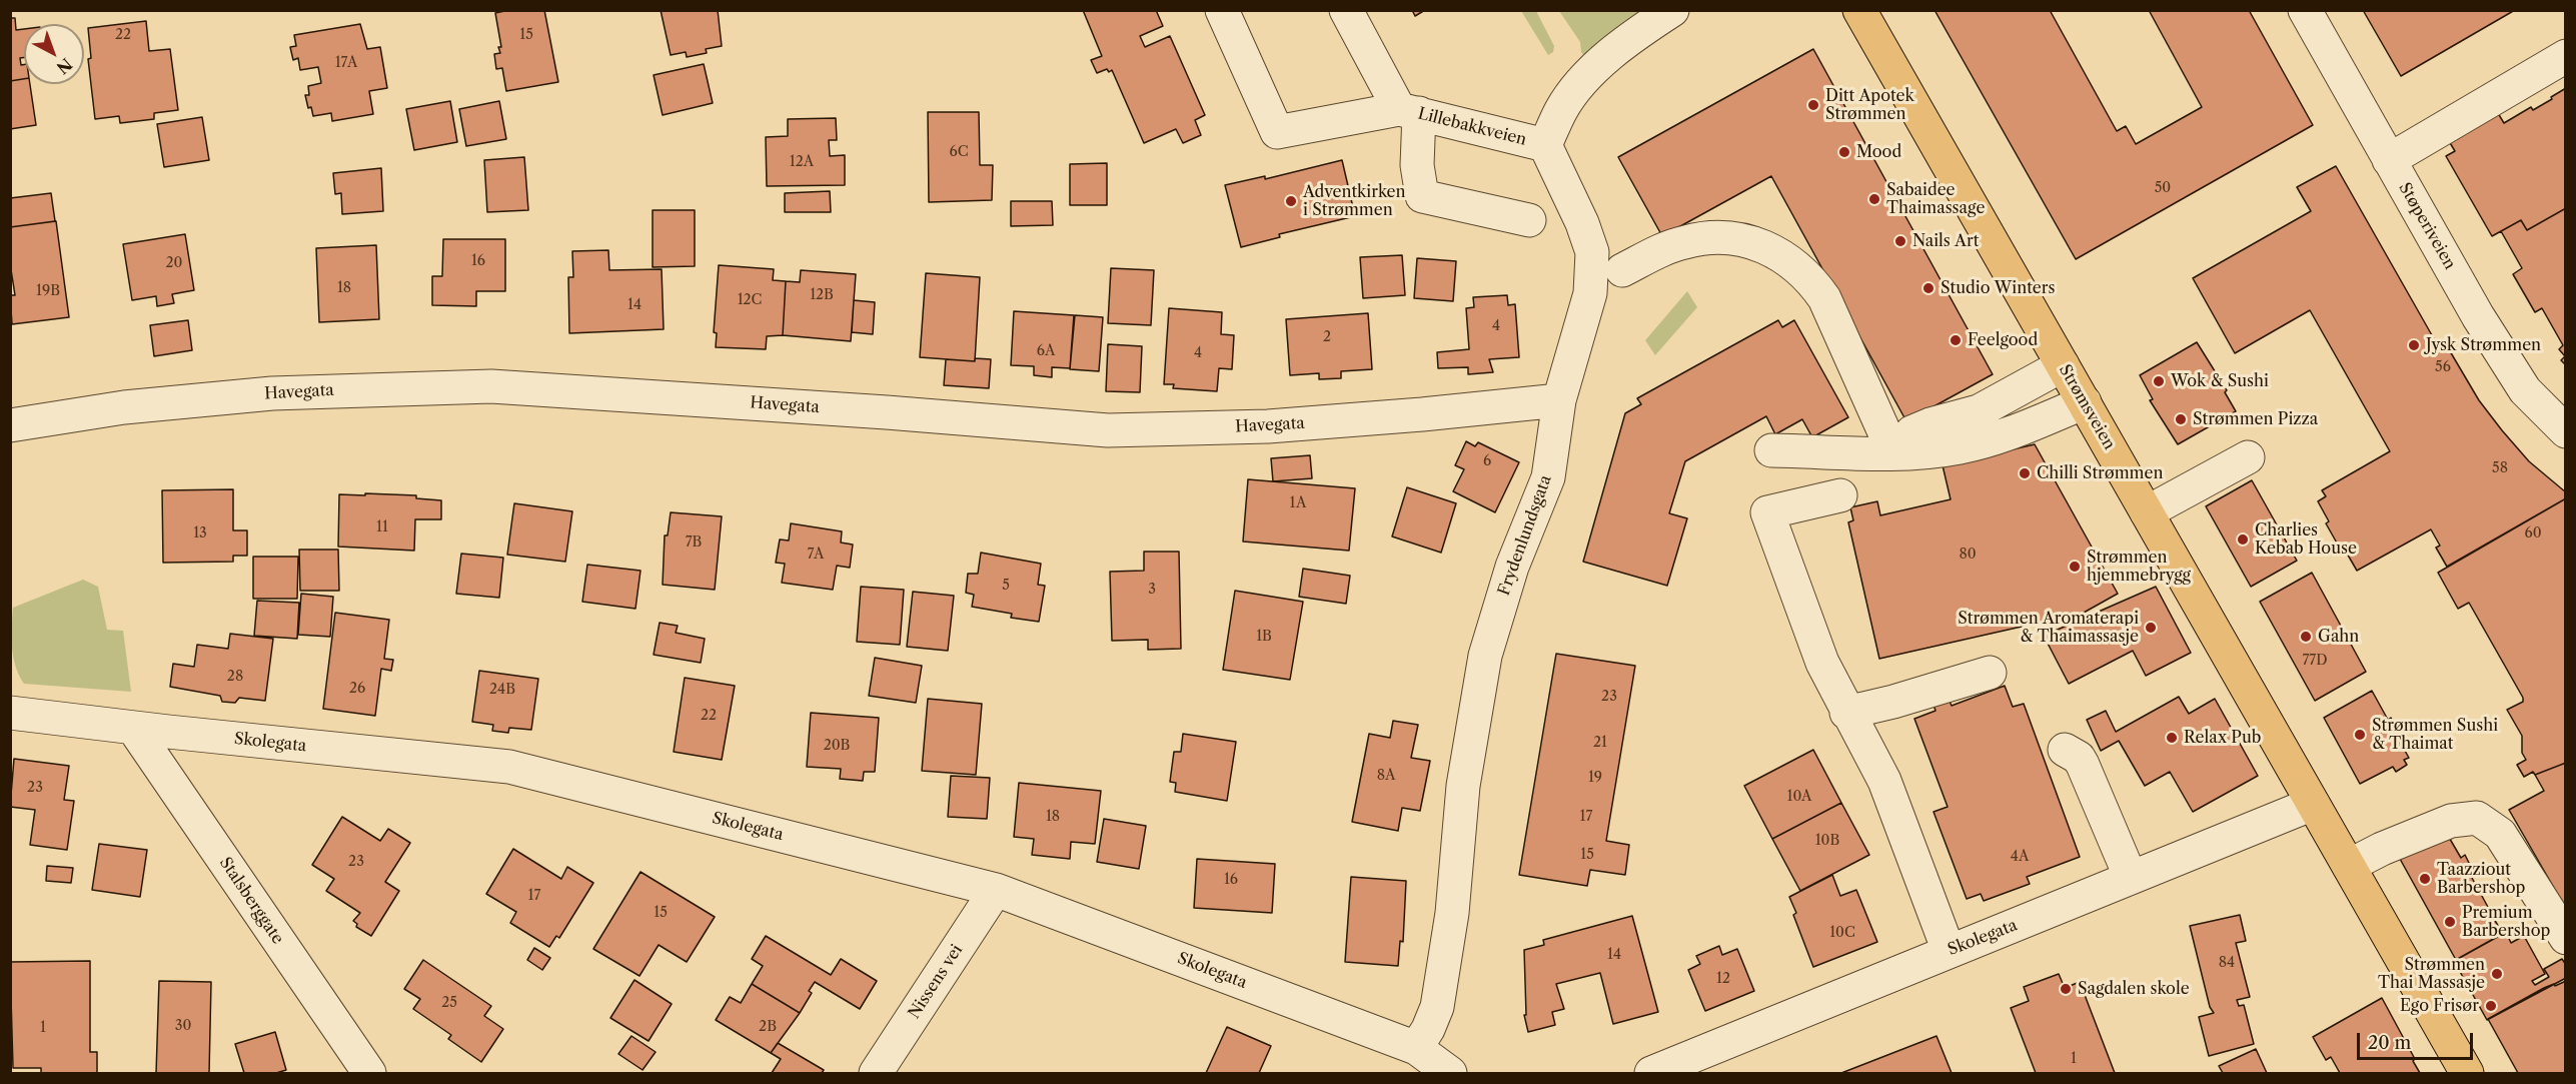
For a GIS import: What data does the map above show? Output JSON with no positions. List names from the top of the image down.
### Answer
{
  "streets": {
    "main road": ["Strømsveien"],
    "street": [
      "Lillebakkveien",
      "Støperiveien",
      "Havegata",
      "Frydenlundsgata",
      "Skolegata",
      "Stalsberggate",
      "Nissens vei"
    ]
  },
  "crossings": [
    ["Lillebakkveien", "Frydenlundsgata"],
    ["Havegata", "Frydenlundsgata"],
    ["Strømsveien", "Skolegata"],
    ["Frydenlundsgata", "Skolegata"],
    ["Skolegata", "Stalsberggate"],
    ["Skolegata", "Nissens vei"]
  ],
  "places": [
    "Ditt Apotek Strømmen",
    "Mood",
    "Sabaidee Thaimassage",
    "Adventkirken i Strømmen",
    "Nails Art",
    "Studio Winters",
    "Feelgood",
    "Jysk Strømmen",
    "Wok & Sushi",
    "Strømmen Pizza",
    "Chilli Strømmen",
    "Charlies Kebab House",
    "Strømmen hjemmebrygg",
    "Strømmen Aromaterapi & Thaimassasje",
    "Gahn",
    "Strømmen Sushi & Thaimat",
    "Relax Pub",
    "Taazziout Barbershop",
    "Premium Barbershop",
    "Strømmen Thai Massasje",
    "Sagdalen skole",
    "Ego Frisør"
  ],
  "house_numbers": [
    "22",
    "15",
    "17A",
    "6C",
    "12A",
    "50",
    "16",
    "20",
    "18",
    "19B",
    "12B",
    "12C",
    "14",
    "4",
    "2",
    "6A",
    "4",
    "56",
    "6",
    "58",
    "1A",
    "11",
    "13",
    "60",
    "7B",
    "7A",
    "80",
    "5",
    "3",
    "1B",
    "77D",
    "28",
    "26",
    "24B",
    "23",
    "22",
    "21",
    "20B",
    "8A",
    "19",
    "23",
    "10A",
    "18",
    "17",
    "10B",
    "15",
    "4A",
    "23",
    "16",
    "17",
    "15",
    "10C",
    "14",
    "84",
    "12",
    "25",
    "30",
    "2B",
    "1",
    "1"
  ],
  "scale_bar": "20 m",
  "north": "bottom right"
}
